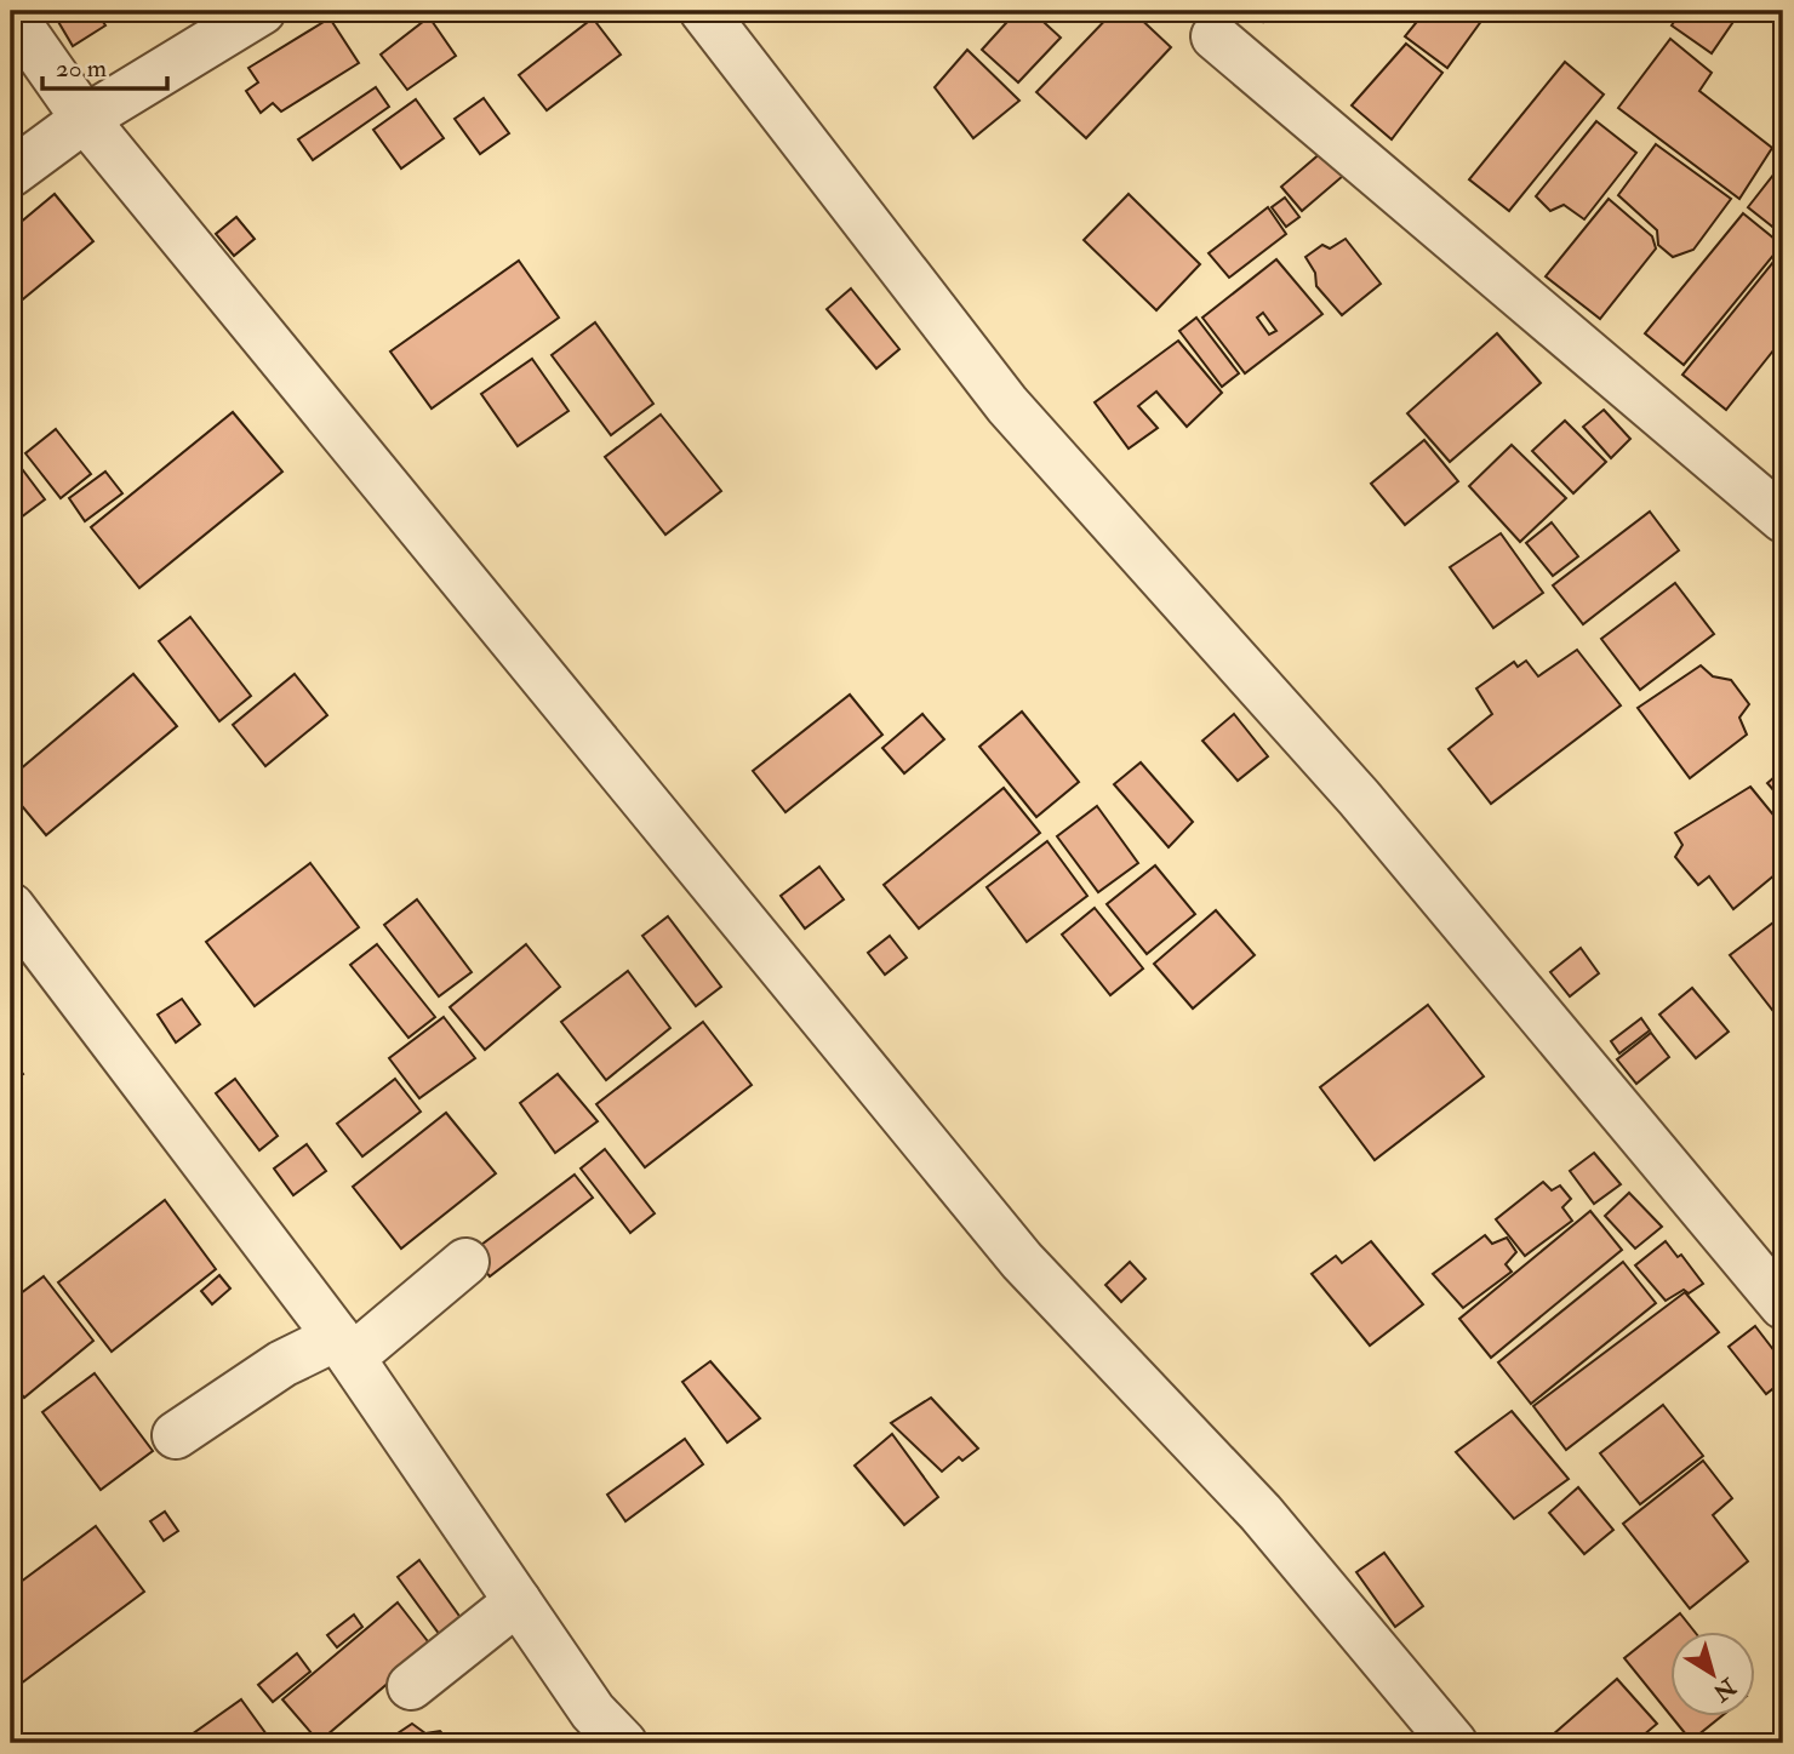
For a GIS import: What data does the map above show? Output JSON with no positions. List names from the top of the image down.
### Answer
{
  "scale_bar": "20 m",
  "north": "bottom right"
}
